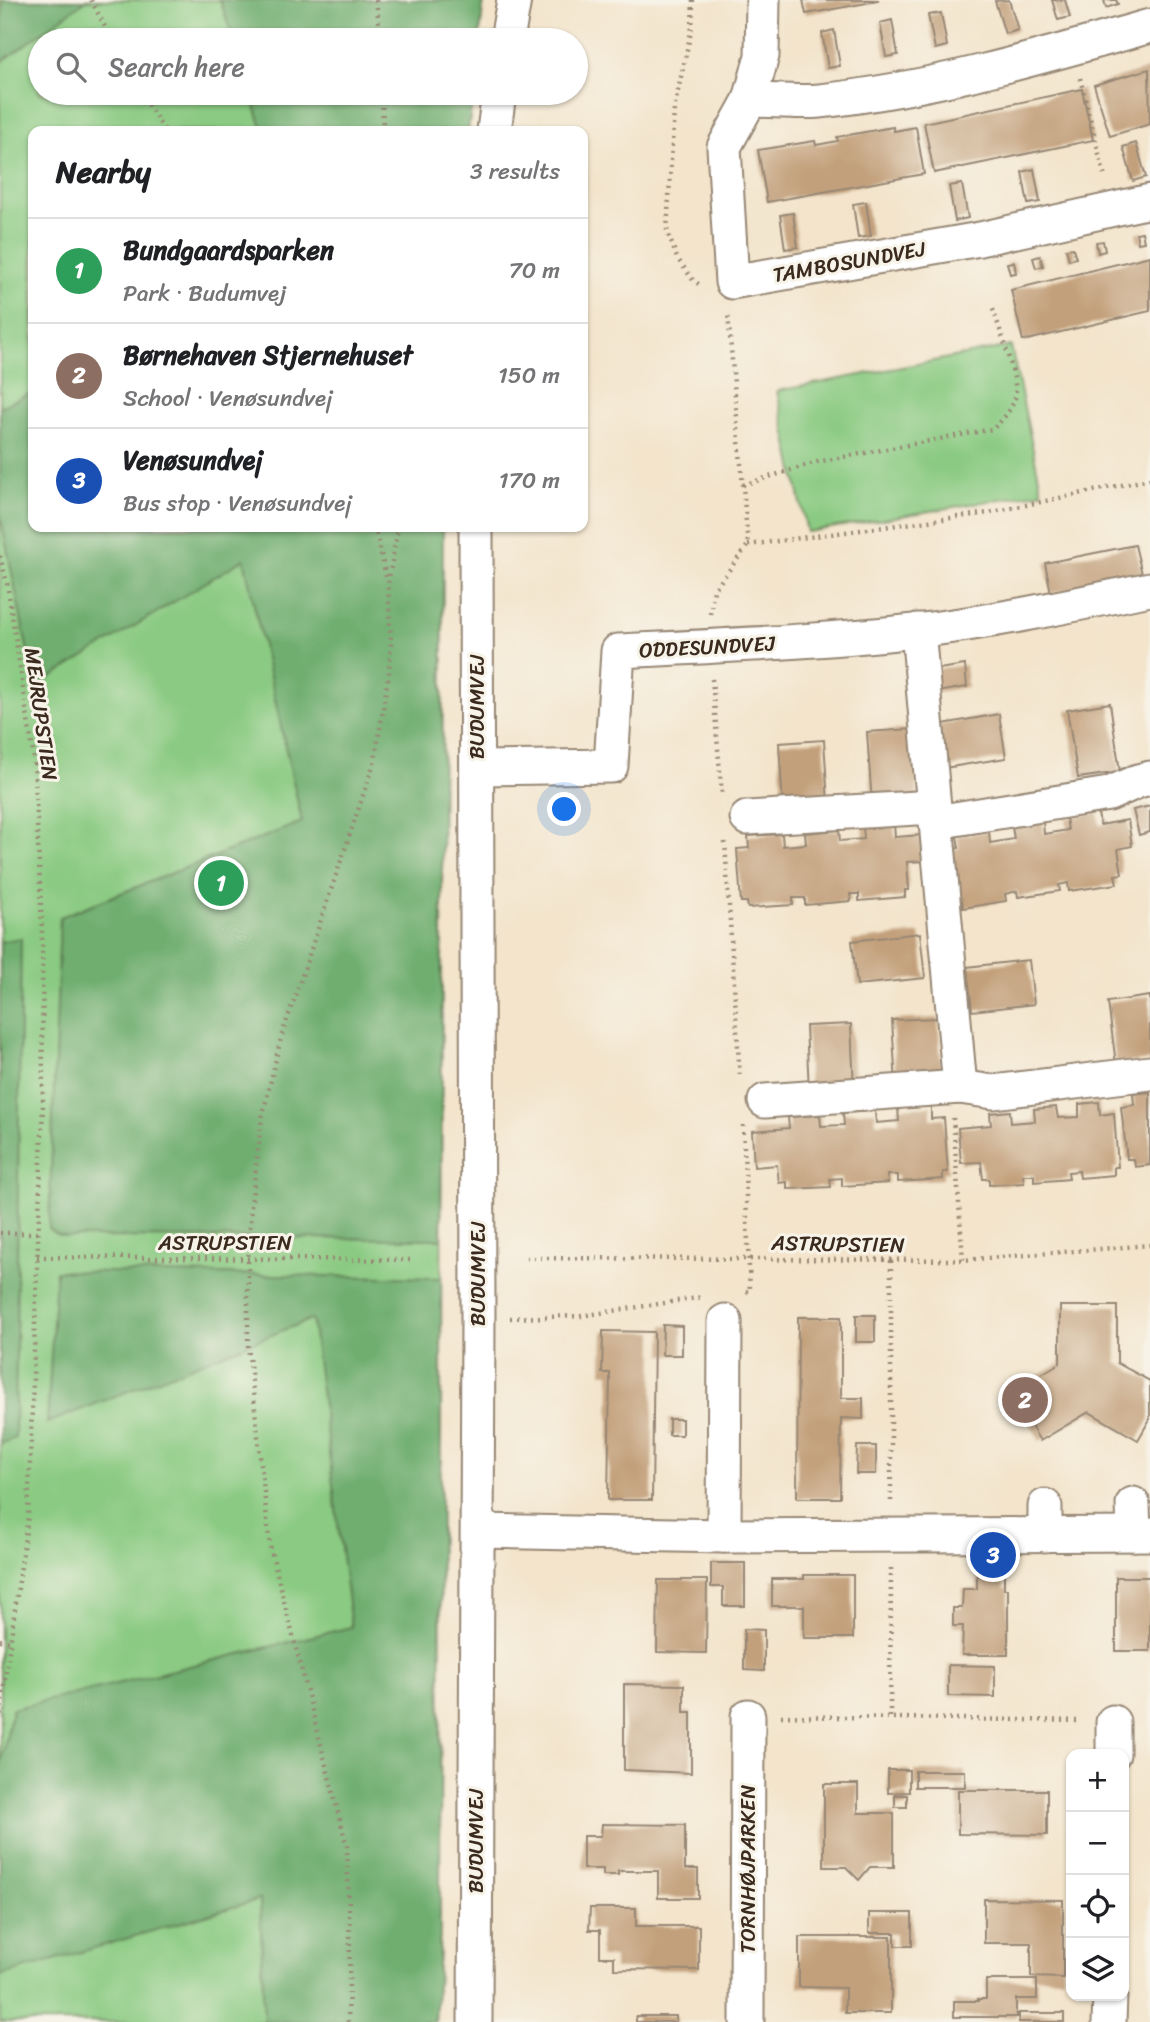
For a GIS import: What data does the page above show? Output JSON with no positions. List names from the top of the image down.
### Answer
{
  "streets": {
    "street": [
      "TAMBOSUNDVEJ",
      "ODDESUNDVEJ",
      "BUDUMVEJ",
      "TORNHØJPARKEN"
    ],
    "path": ["MEJRUPSTIEN", "ASTRUPSTIEN"]
  },
  "crossings": [
    ["ODDESUNDVEJ", "BUDUMVEJ"],
    ["MEJRUPSTIEN", "ASTRUPSTIEN"]
  ],
  "page": {
    "search": "Search here",
    "heading": ["Nearby", "3 results"],
    "list": [
      {
        "mark": "1",
        "name": "Bundgaardsparken",
        "note": "Park · Budumvej",
        "value": "70 m"
      },
      {
        "mark": "2",
        "name": "Børnehaven Stjernehuset",
        "note": "School · Venøsundvej",
        "value": "150 m"
      },
      {
        "mark": "3",
        "name": "Venøsundvej",
        "note": "Bus stop · Venøsundvej",
        "value": "170 m"
      }
    ],
    "pins": ["1", "2", "3"],
    "map_buttons": ["+", "−"]
  }
}
